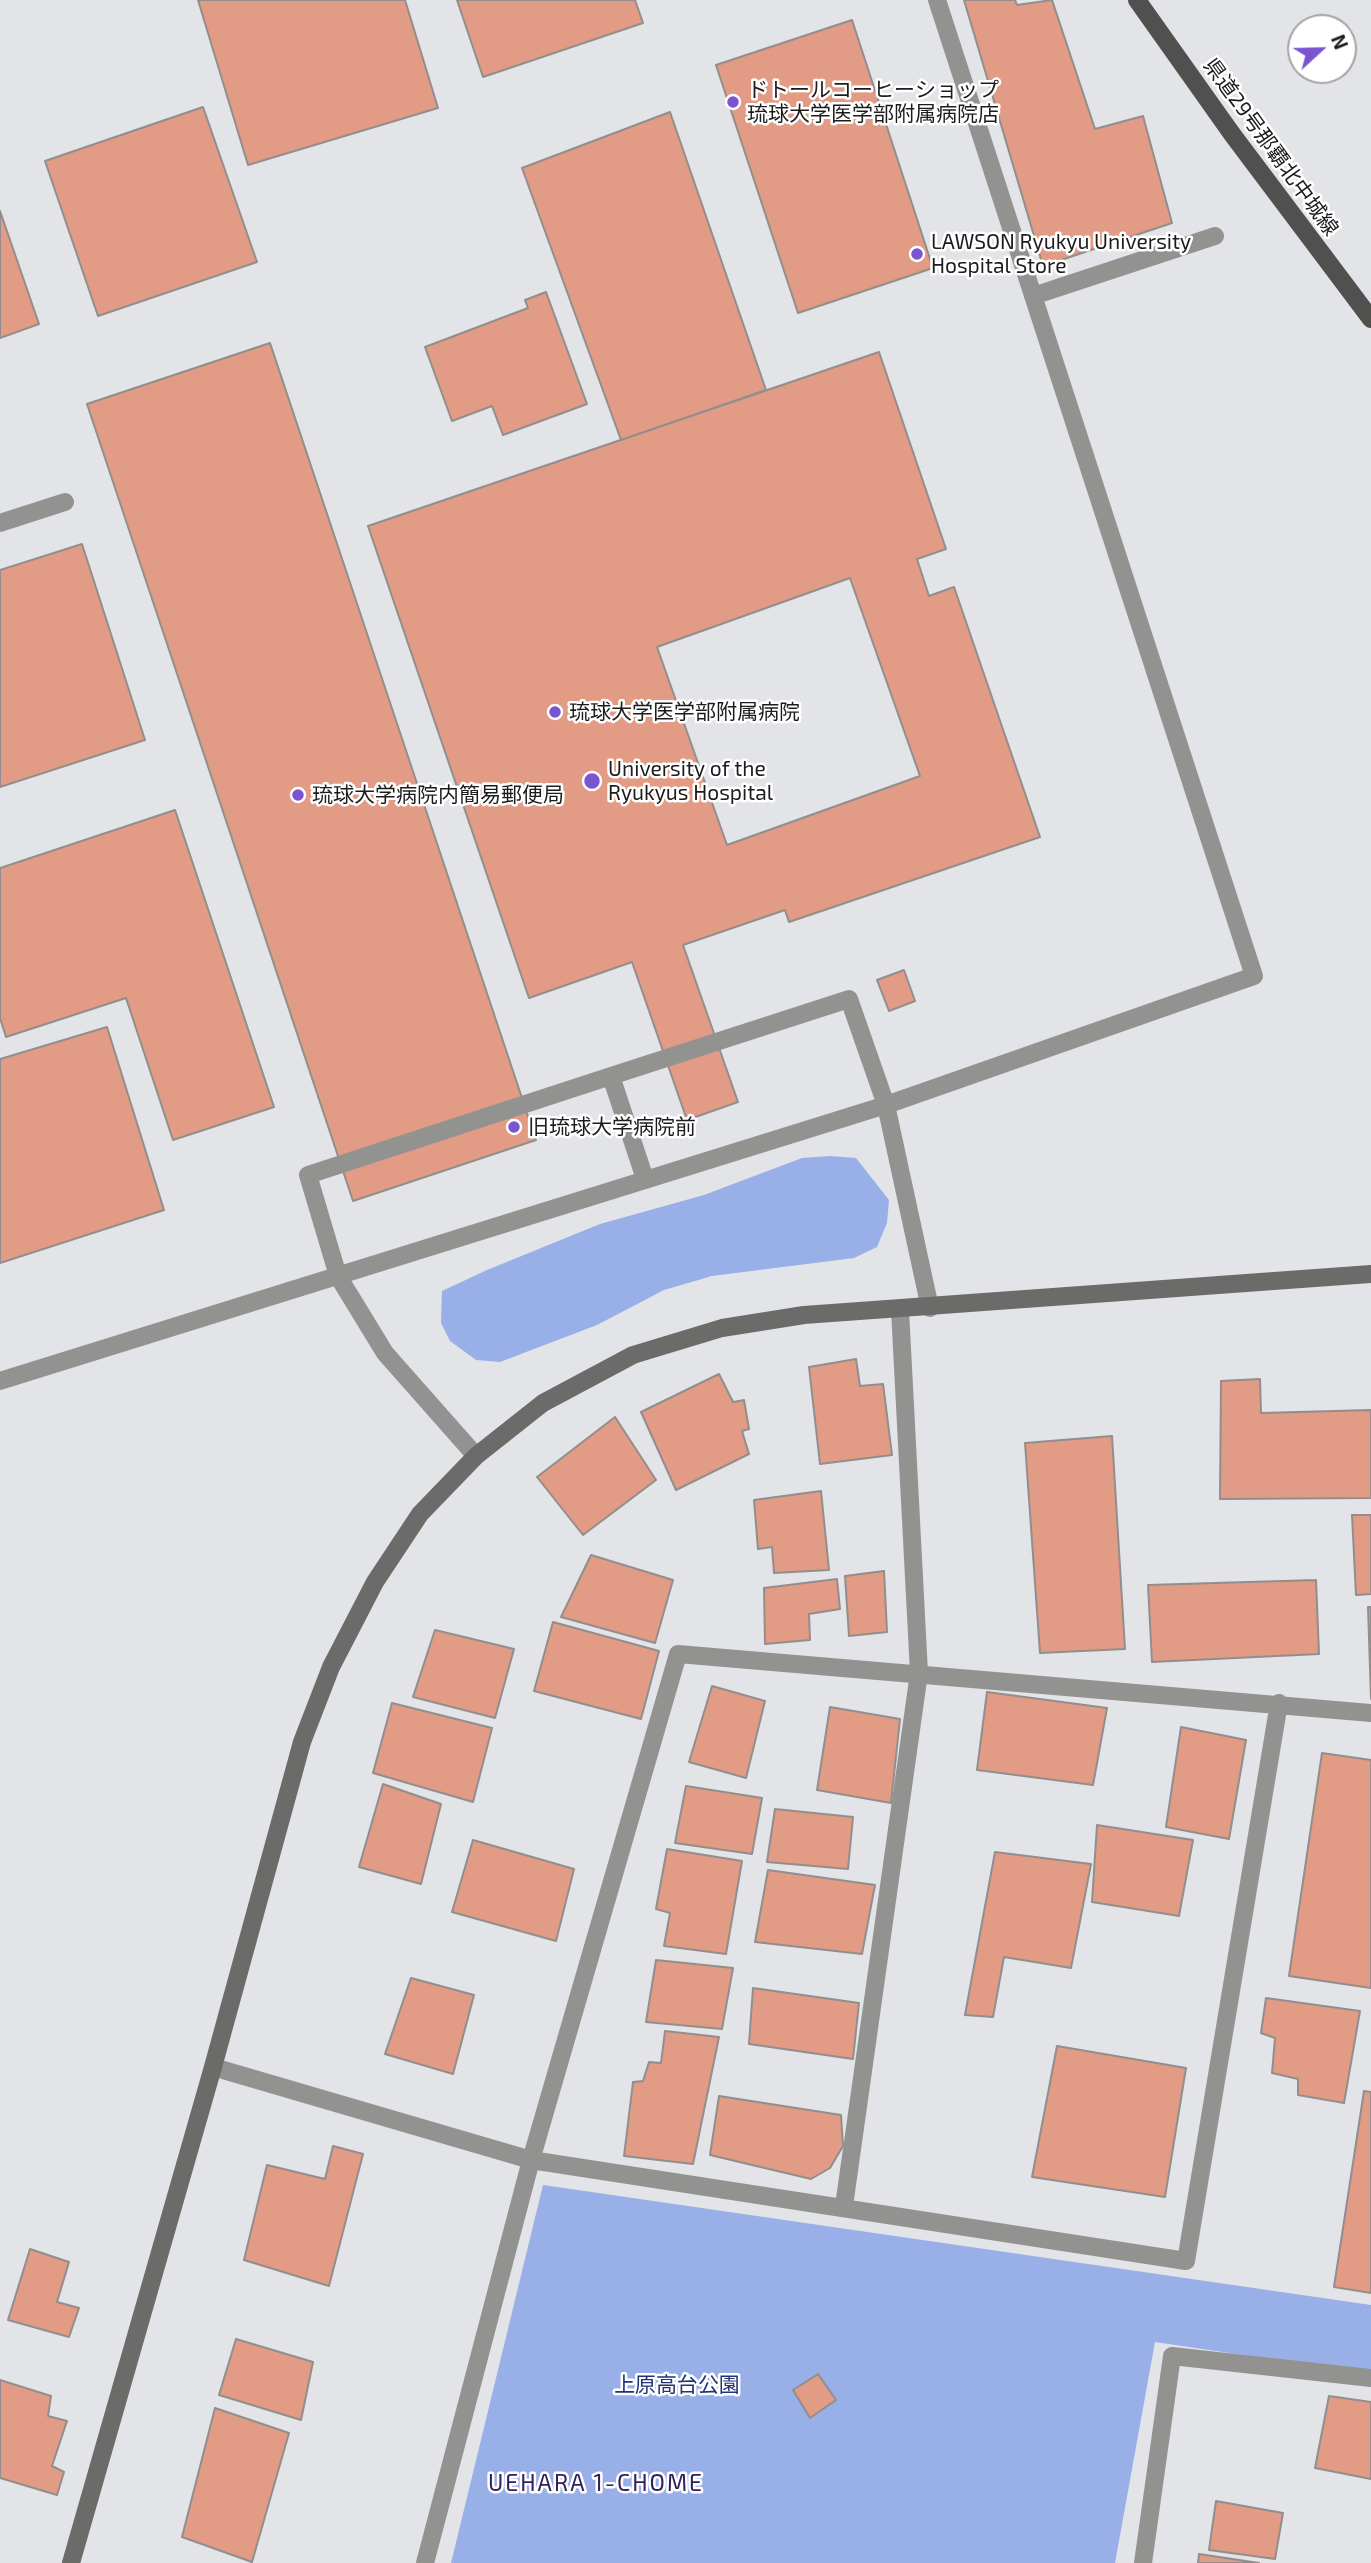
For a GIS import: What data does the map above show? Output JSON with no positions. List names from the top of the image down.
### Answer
{
  "streets": {
    "main road": ["県道29号那覇北中城線"]
  },
  "districts": ["UEHARA 1-CHOME"],
  "parks": ["上原高台公園"],
  "places": [
    "ドトールコーヒーショップ 琉球大学医学部附属病院店",
    "LAWSON Ryukyu University Hospital Store",
    "琉球大学医学部附属病院",
    "University of the Ryukyus Hospital",
    "琉球大学病院内簡易郵便局",
    "旧琉球大学病院前"
  ],
  "north": "right"
}
